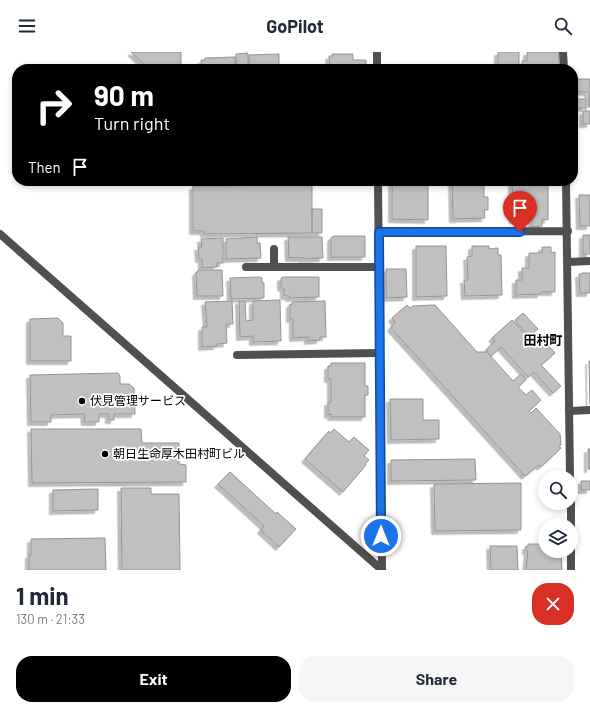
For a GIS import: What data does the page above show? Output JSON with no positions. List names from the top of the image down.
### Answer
{
  "districts": ["田村町"],
  "places": ["伏見管理サービス", "朝日生命厚木田村町ビル"],
  "page": {
    "header": "GoPilot",
    "turn": ["90 m", "Turn right"],
    "then": "Then",
    "heading": ["1 min", "130 m · 21:33"],
    "buttons": ["Exit", "Share"]
  }
}
